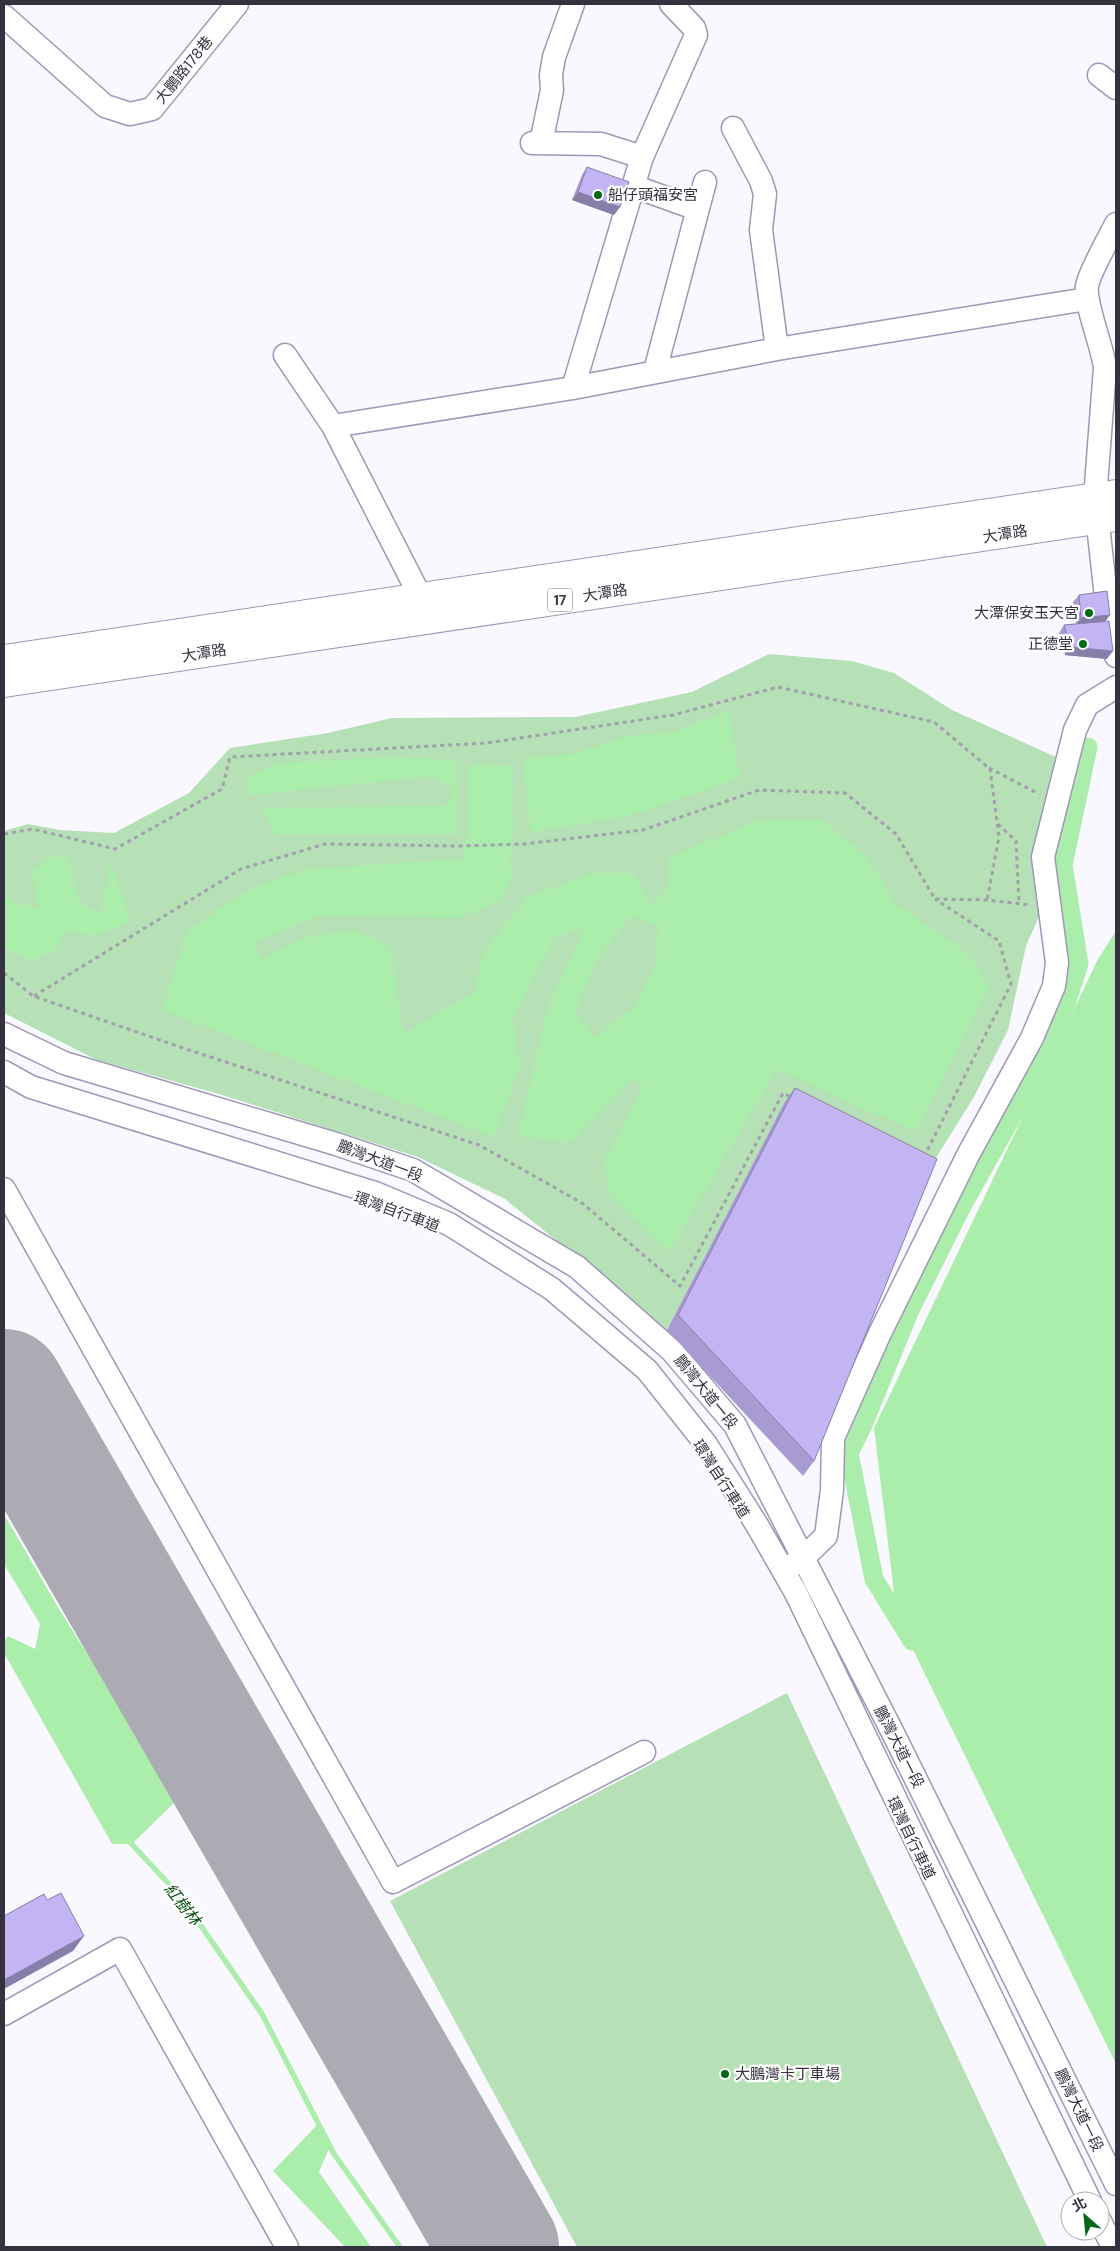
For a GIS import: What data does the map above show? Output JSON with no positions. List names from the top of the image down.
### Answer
{
  "streets": {
    "main road": ["大潭路", "17"],
    "street": ["大鵬路178巷", "鵬灣大道一段"]
  },
  "water": ["紅樹林"],
  "places": [
    "船仔頭福安宮",
    "大潭保安玉天宮",
    "正德堂",
    "大鵬灣卡丁車場"
  ],
  "north": "top left"
}
